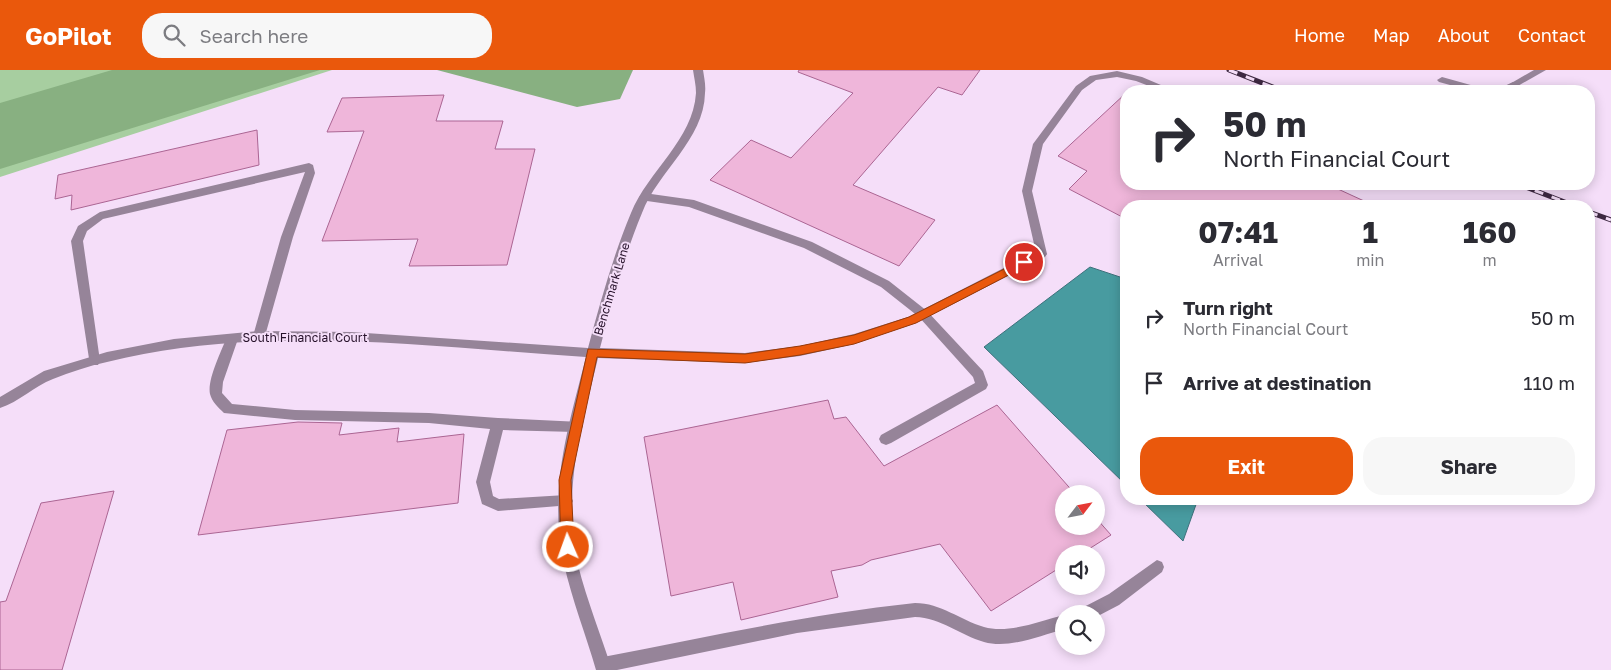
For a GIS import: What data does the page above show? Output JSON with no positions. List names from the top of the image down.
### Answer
{
  "streets": {
    "street": ["Benchmark Lane", "South Financial Court"]
  },
  "crossings": [
    ["Benchmark Lane", "South Financial Court"]
  ],
  "north": "top right",
  "page": {
    "header": "GoPilot",
    "search": "Search here",
    "nav": [
      "Home",
      "Map",
      "About",
      "Contact"
    ],
    "turn": ["50 m", "North Financial Court"],
    "eta": [
      "07:41",
      "Arrival",
      "1",
      "min",
      "160",
      "m"
    ],
    "list": [
      {
        "name": "Turn right",
        "note": "North Financial Court",
        "value": "50 m"
      },
      {
        "name": "Arrive at destination",
        "value": "110 m"
      }
    ],
    "buttons": ["Exit", "Share"]
  }
}
